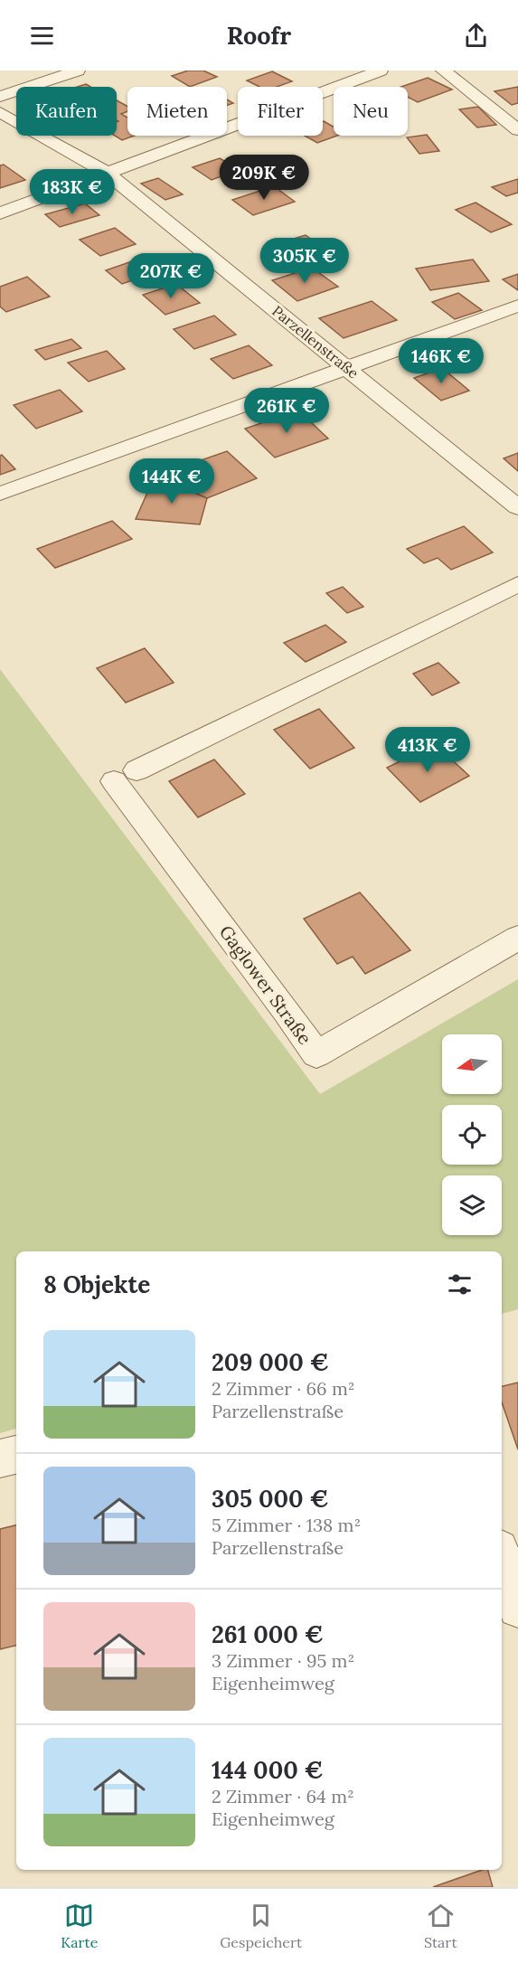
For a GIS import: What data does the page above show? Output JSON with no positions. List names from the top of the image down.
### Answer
{
  "streets": {
    "street": ["Parzellenstraße", "Gaglower Straße"]
  },
  "north": "left",
  "page": {
    "header": "Roofr",
    "chip": [
      "Kaufen",
      "Mieten",
      "Filter",
      "Neu"
    ],
    "price": [
      "209K €",
      "183K €",
      "305K €",
      "207K €",
      "146K €",
      "261K €",
      "144K €",
      "413K €"
    ],
    "heading": "8 Objekte",
    "list": [
      {
        "name": "209 000 €",
        "note": "2 Zimmer · 66 m² · Parzellenstraße"
      },
      {
        "name": "305 000 €",
        "note": "5 Zimmer · 138 m² · Parzellenstraße"
      },
      {
        "name": "261 000 €",
        "note": "3 Zimmer · 95 m² · Eigenheimweg"
      },
      {
        "name": "144 000 €",
        "note": "2 Zimmer · 64 m² · Eigenheimweg"
      }
    ],
    "tabs": ["Karte", "Gespeichert", "Start"]
  }
}
